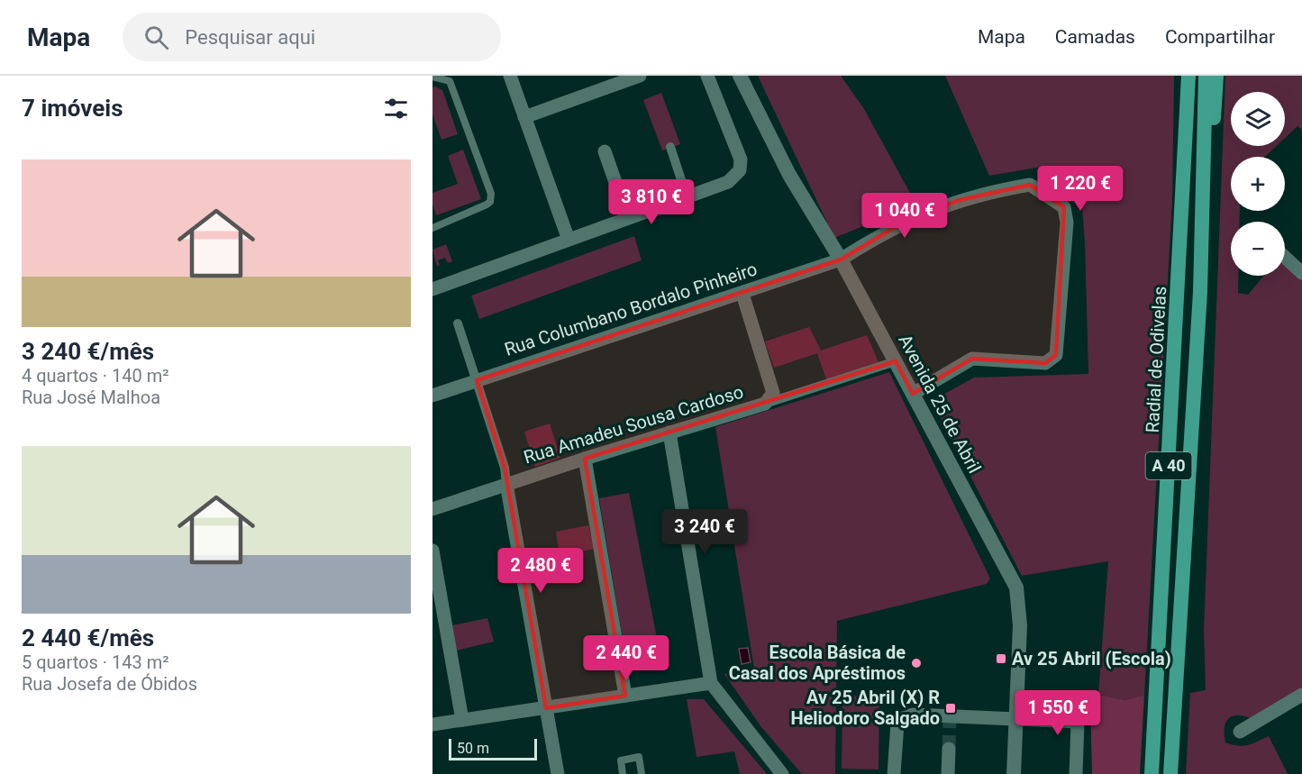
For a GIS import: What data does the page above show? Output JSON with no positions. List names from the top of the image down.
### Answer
{
  "streets": {
    "highway": ["Radial de Odivelas", "A 40"],
    "street": ["Rua Columbano Bordalo Pinheiro", "Avenida 25 de Abril", "Rua Amadeu Sousa Cardoso"]
  },
  "crossings": [
    ["Rua Columbano Bordalo Pinheiro", "Avenida 25 de Abril"],
    ["Rua Columbano Bordalo Pinheiro", "Rua Amadeu Sousa Cardoso"]
  ],
  "places": {
    "transit": ["Av 25 Abril (Escola)", "Av 25 Abril (X) R Heliodoro Salgado"],
    "other": ["Escola Básica de Casal dos Apréstimos"]
  },
  "scale_bar": "50 m",
  "page": {
    "header": "Mapa",
    "search": "Pesquisar aqui",
    "nav": ["Mapa", "Camadas", "Compartilhar"],
    "heading": "7 imóveis",
    "map_buttons": ["+", "−"],
    "list": [
      {
        "name": "3 240 €/mês",
        "note": "4 quartos · 140 m² · Rua José Malhoa"
      },
      {
        "name": "2 440 €/mês",
        "note": "5 quartos · 143 m² · Rua Josefa de Óbidos"
      }
    ],
    "price": [
      "1 220 €",
      "3 810 €",
      "1 040 €",
      "3 240 €",
      "2 480 €",
      "2 440 €",
      "1 550 €"
    ],
    "scale": "50 m"
  }
}
